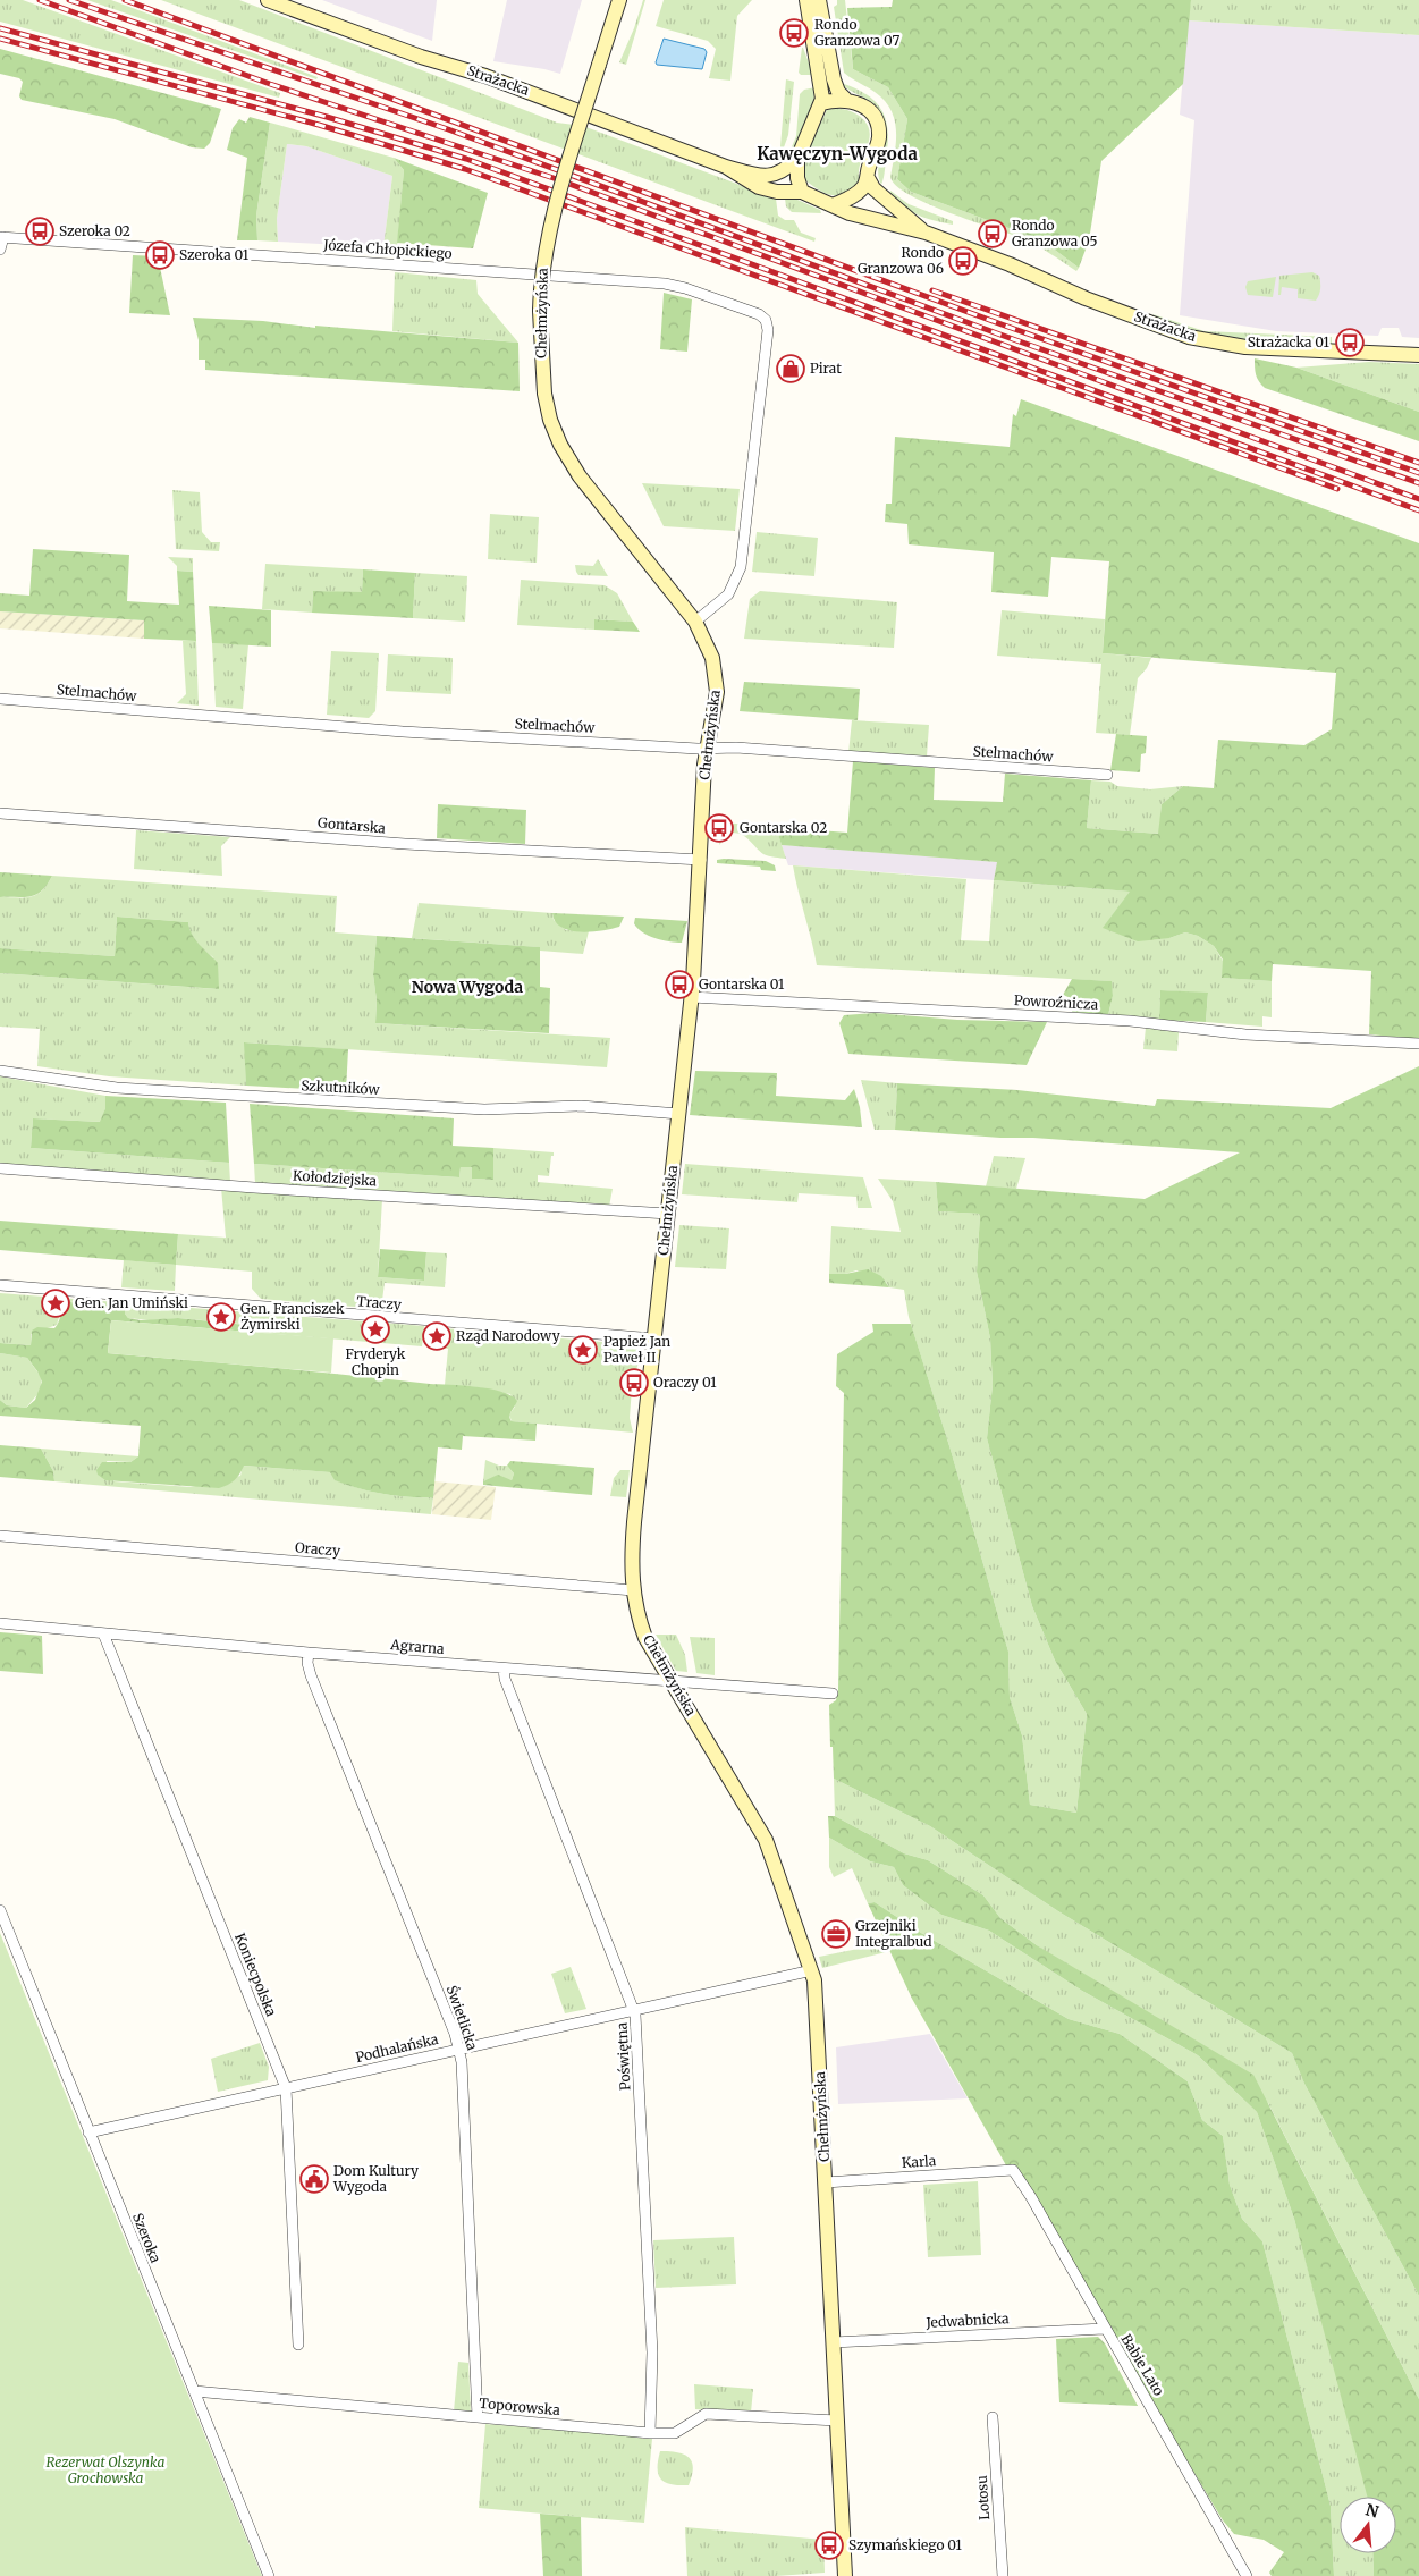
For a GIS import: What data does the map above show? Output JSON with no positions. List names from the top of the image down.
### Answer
{
  "streets": {
    "street": [
      "Strażacka",
      "Józefa Chłopickiego",
      "Chełmżyńska",
      "Stelmachów",
      "Gontarska",
      "Powroźnicza",
      "Szkutników",
      "Kołodziejska",
      "Traczy",
      "Oraczy",
      "Agrarna",
      "Koniecpolska",
      "Świetlicka",
      "Podhalańska",
      "Poświętna",
      "Karla",
      "Szeroka",
      "Jedwabnicka",
      "Babie Lato",
      "Toporowska",
      "Lotosu"
    ]
  },
  "crossings": [
    ["Józefa Chłopickiego", "Chełmżyńska"],
    ["Chełmżyńska", "Stelmachów"],
    ["Chełmżyńska", "Gontarska"],
    ["Chełmżyńska", "Powroźnicza"],
    ["Chełmżyńska", "Szkutników"],
    ["Chełmżyńska", "Kołodziejska"],
    ["Chełmżyńska", "Traczy"],
    ["Chełmżyńska", "Oraczy"],
    ["Chełmżyńska", "Agrarna"],
    ["Chełmżyńska", "Podhalańska"],
    ["Chełmżyńska", "Karla"],
    ["Chełmżyńska", "Jedwabnicka"],
    ["Chełmżyńska", "Toporowska"],
    ["Agrarna", "Koniecpolska"],
    ["Agrarna", "Świetlicka"],
    ["Agrarna", "Poświętna"],
    ["Koniecpolska", "Podhalańska"],
    ["Świetlicka", "Podhalańska"],
    ["Świetlicka", "Toporowska"],
    ["Podhalańska", "Poświętna"],
    ["Podhalańska", "Szeroka"],
    ["Poświętna", "Toporowska"],
    ["Karla", "Babie Lato"],
    ["Szeroka", "Toporowska"],
    ["Jedwabnicka", "Babie Lato"]
  ],
  "districts": ["Kawęczyn-Wygoda", "Nowa Wygoda"],
  "parks": ["Rezerwat Olszynka Grochowska"],
  "places": {
    "bus stop": [
      "Rondo Granzowa 07",
      "Szeroka 02",
      "Rondo Granzowa 05",
      "Szeroka 01",
      "Rondo Granzowa 06",
      "Strażacka 01",
      "Gontarska 02",
      "Gontarska 01",
      "Oraczy 01",
      "Szymańskiego 01"
    ],
    "shop": ["Pirat"],
    "place": [
      "Gen. Jan Umiński",
      "Gen. Franciszek Żymirski",
      "Fryderyk Chopin",
      "Rząd Narodowy",
      "Papież Jan Paweł II"
    ],
    "office": ["Grzejniki Integralbud"],
    "public building": ["Dom Kultury Wygoda"]
  },
  "north": "top"
}
